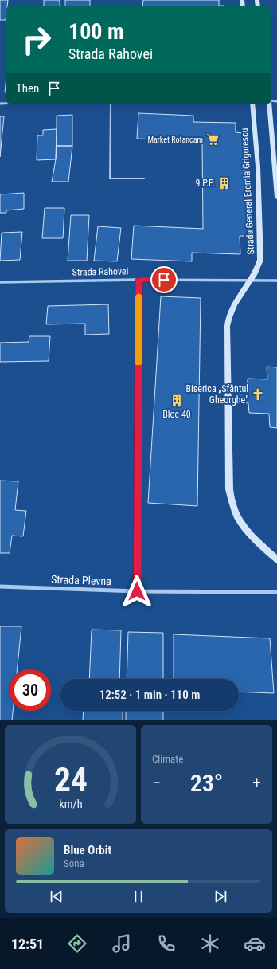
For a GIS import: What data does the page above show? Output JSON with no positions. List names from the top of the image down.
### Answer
{
  "streets": {
    "street": ["Strada General Eremia Grigorescu", "Strada Rahovei", "Strada Plevna"]
  },
  "crossings": [
    ["Strada General Eremia Grigorescu", "Strada Rahovei"]
  ],
  "places": {
    "supermarket": ["Market Rotancam"],
    "building": ["9 P.P.", "Bloc 40"],
    "church": ["Biserica „Sfântul Gheorghe\""]
  },
  "page": {
    "turn": ["100 m", "Strada Rahovei"],
    "then": "Then",
    "limit": "30",
    "trip": "12:52 · 1 min · 110 m",
    "tile": "Climate",
    "heat": ["−", "23°", "+"],
    "song": ["Blue Orbit", "Sona"],
    "tabs": "12:51",
    "gauge": ["24", "km/h"]
  }
}
